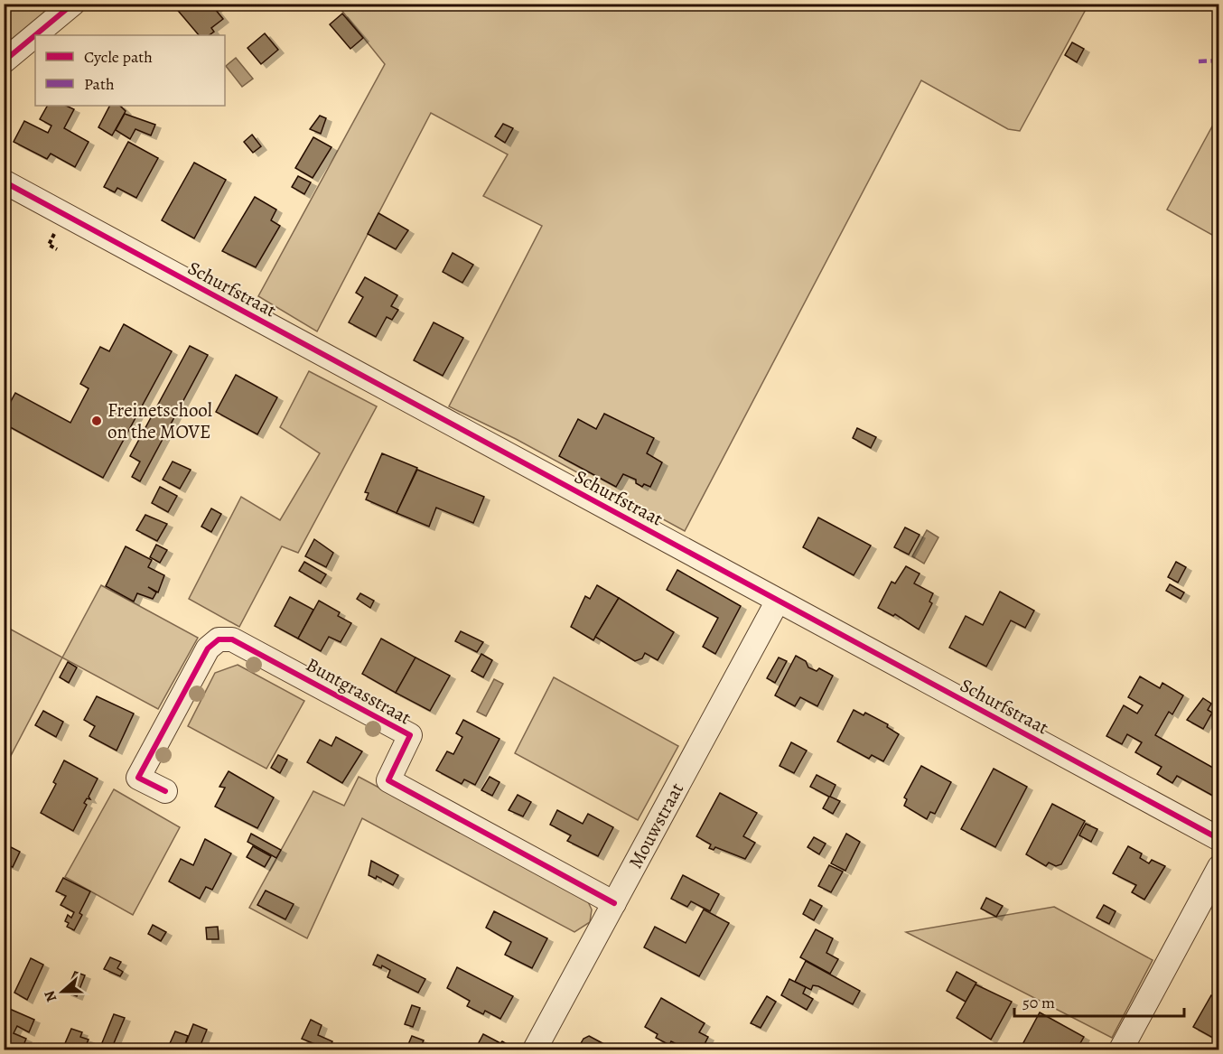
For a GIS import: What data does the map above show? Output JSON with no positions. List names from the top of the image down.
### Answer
{
  "streets": {
    "street": ["Schurfstraat", "Buntgrasstraat", "Mouwstraat"]
  },
  "crossings": [
    ["Schurfstraat", "Mouwstraat"],
    ["Buntgrasstraat", "Mouwstraat"]
  ],
  "places": ["Freinetschool on the MOVE"],
  "legend": ["Cycle path", "Path"],
  "scale_bar": "50 m",
  "north": "left"
}
